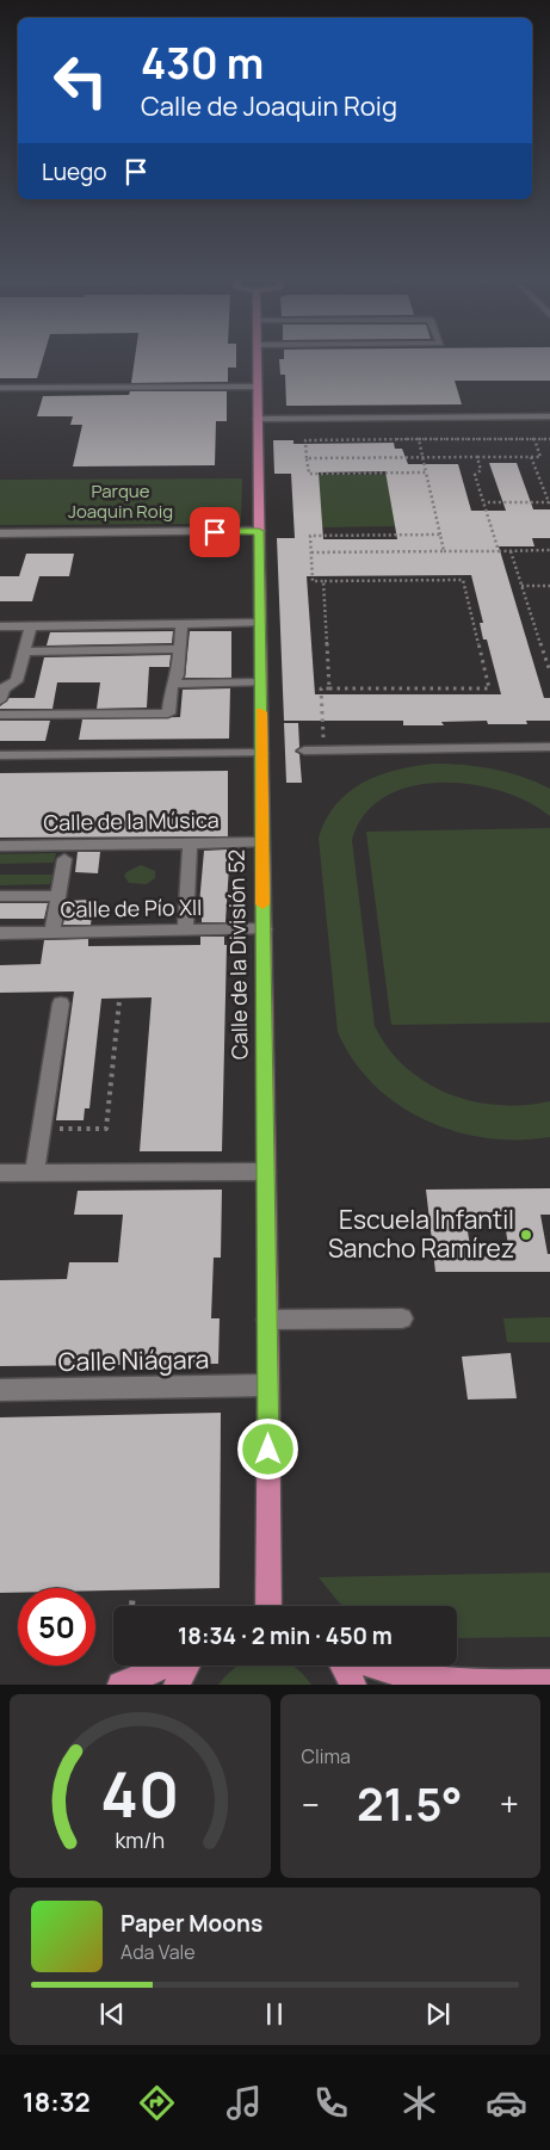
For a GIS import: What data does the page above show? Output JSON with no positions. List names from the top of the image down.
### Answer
{
  "streets": {
    "main road": ["Calle de la División 52"],
    "street": ["Calle de la Música", "Calle de Pío XII", "Calle Niágara"]
  },
  "crossings": [
    ["Calle de la Música", "Calle de la División 52"],
    ["Calle de Pío XII", "Calle de la División 52"],
    ["Calle de la División 52", "Calle Niágara"]
  ],
  "parks": ["Parque Joaquin Roig"],
  "places": ["Escuela Infantil Sancho Ramírez"],
  "page": {
    "turn": ["430 m", "Calle de Joaquin Roig"],
    "then": "Luego",
    "limit": "50",
    "trip": "18:34 · 2 min · 450 m",
    "tile": "Clima",
    "heat": ["−", "21.5°", "+"],
    "song": ["Paper Moons", "Ada Vale"],
    "tabs": "18:32",
    "gauge": ["40", "km/h"]
  }
}
